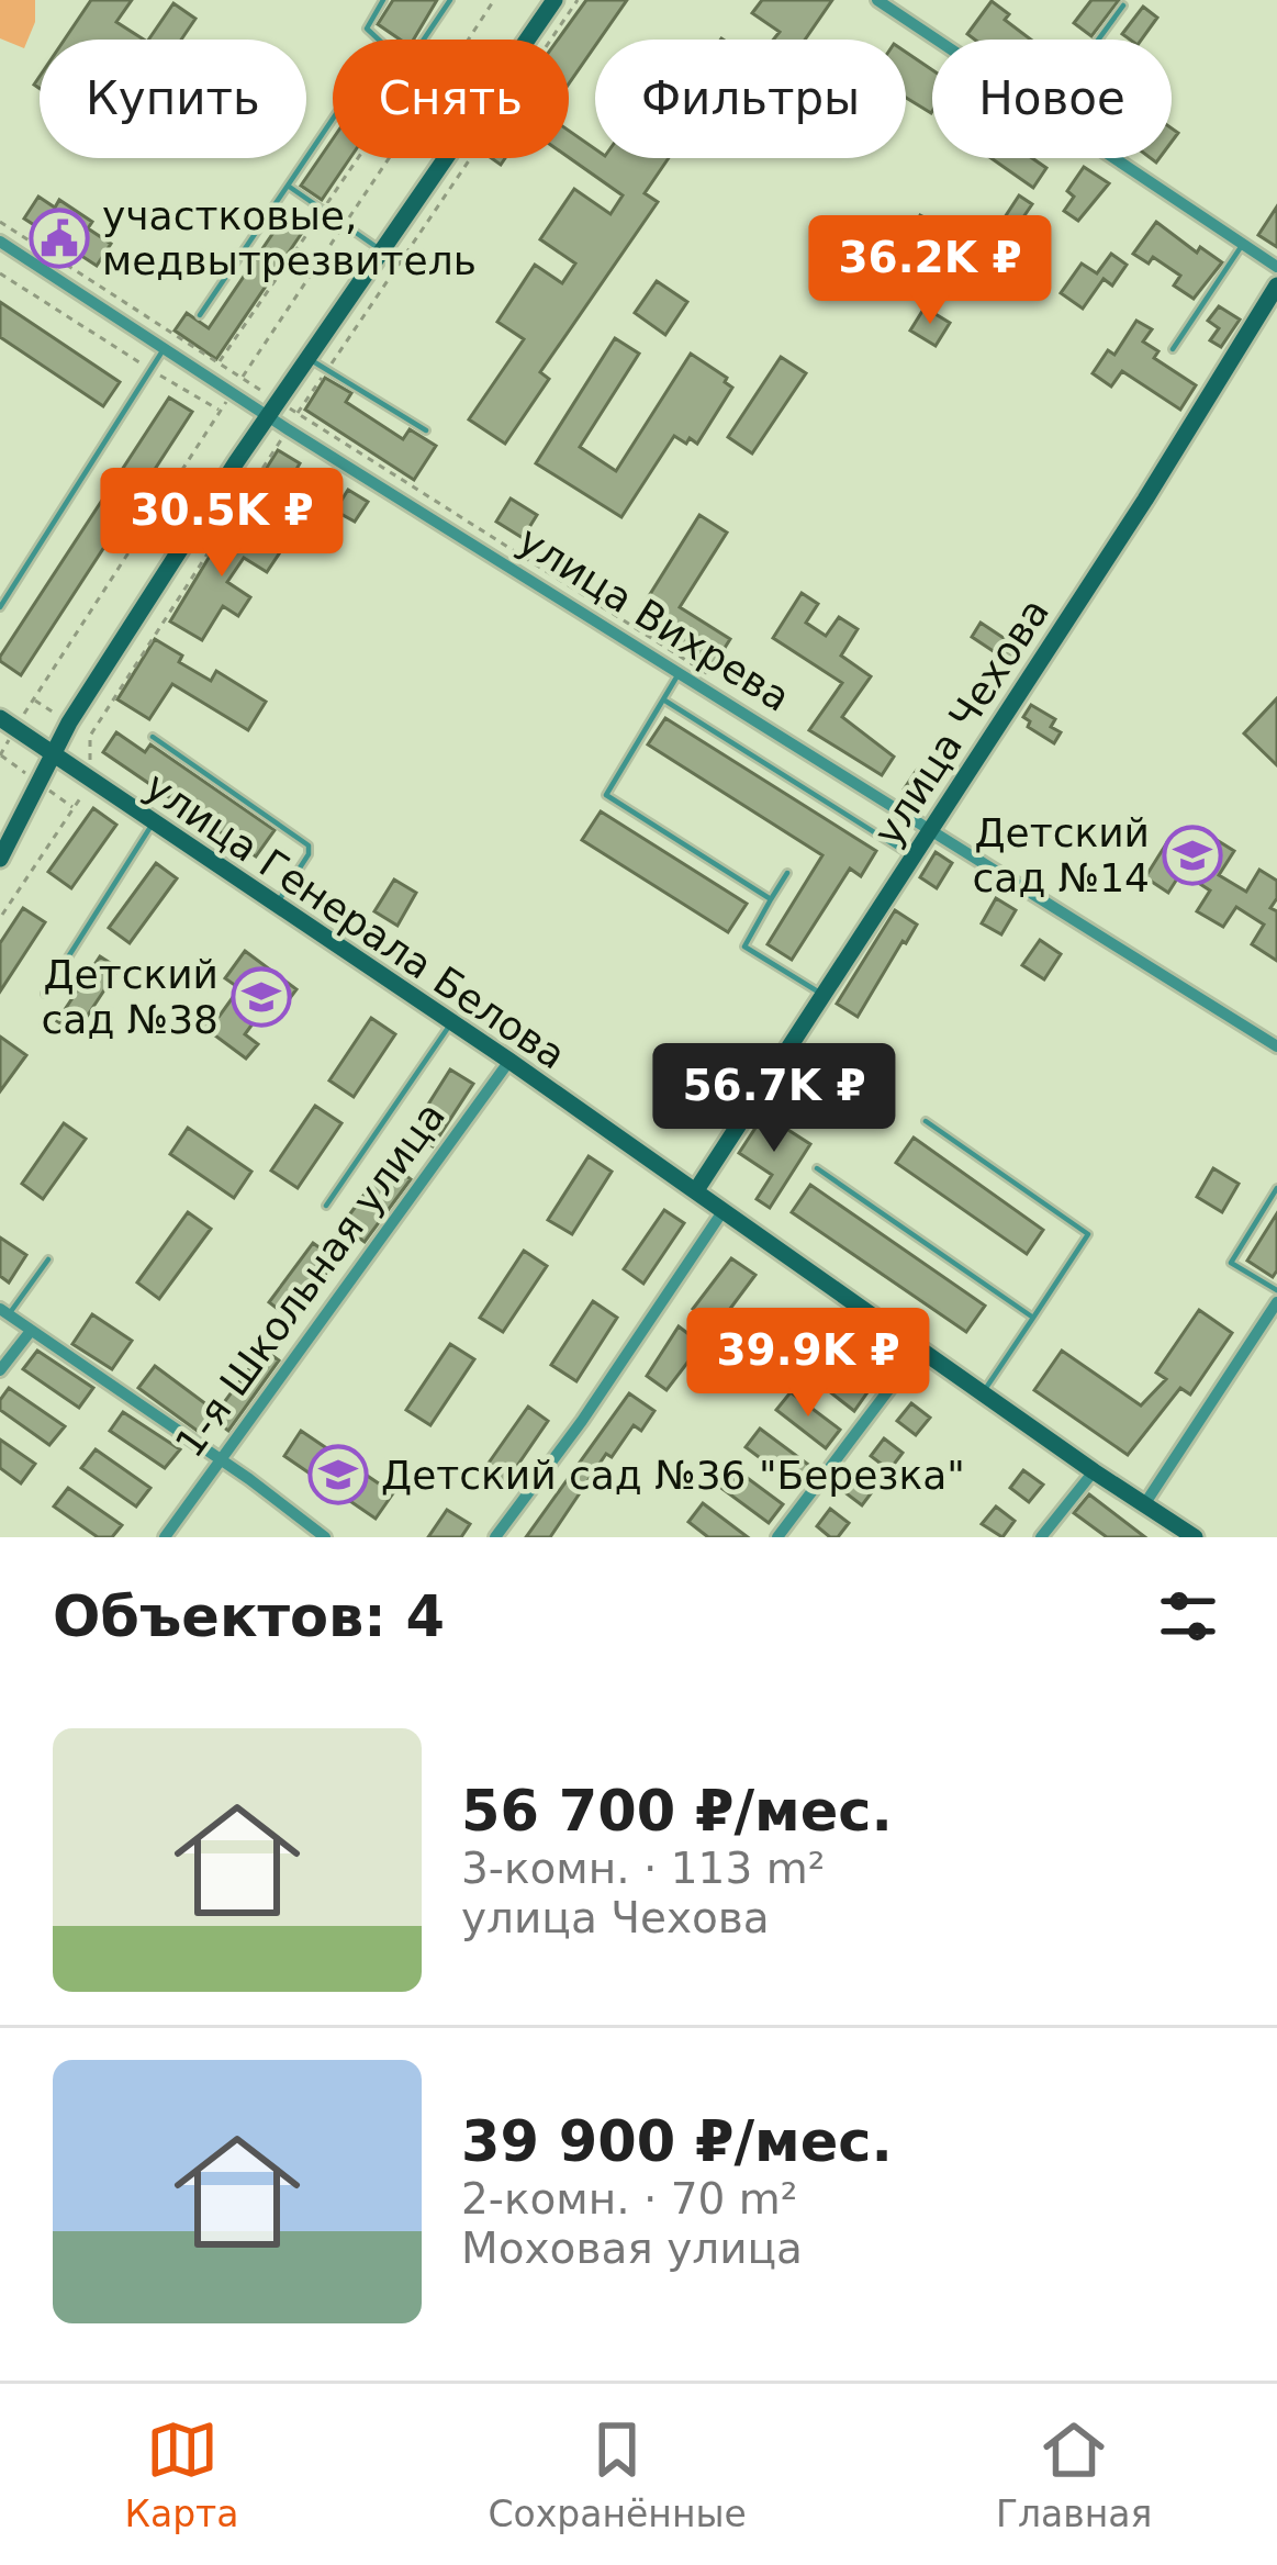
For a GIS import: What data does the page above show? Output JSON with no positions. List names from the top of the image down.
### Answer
{
  "streets": {
    "street": [
      "улица Вихрева",
      "улица Чехова",
      "улица Генерала Белова",
      "1-я Школьная улица"
    ]
  },
  "crossings": [
    ["улица Вихрева", "улица Чехова"],
    ["улица Чехова", "улица Генерала Белова"],
    ["улица Генерала Белова", "1-я Школьная улица"]
  ],
  "places": {
    "public building": ["участковые, медвытрезвитель"],
    "school or university": ["Детский сад №14", "Детский сад №38", "Детский сад №36 \"Березка\""]
  },
  "page": {
    "chip": [
      "Купить",
      "Снять",
      "Фильтры",
      "Новое"
    ],
    "price": [
      "36.2K ₽",
      "30.5K ₽",
      "56.7K ₽",
      "39.9K ₽"
    ],
    "heading": "Объектов: 4",
    "list": [
      {
        "name": "56 700 ₽/мес.",
        "note": "3-комн. · 113 m² · улица Чехова"
      },
      {
        "name": "39 900 ₽/мес.",
        "note": "2-комн. · 70 m² · Моховая улица"
      }
    ],
    "tabs": ["Карта", "Сохранённые", "Главная"]
  }
}
